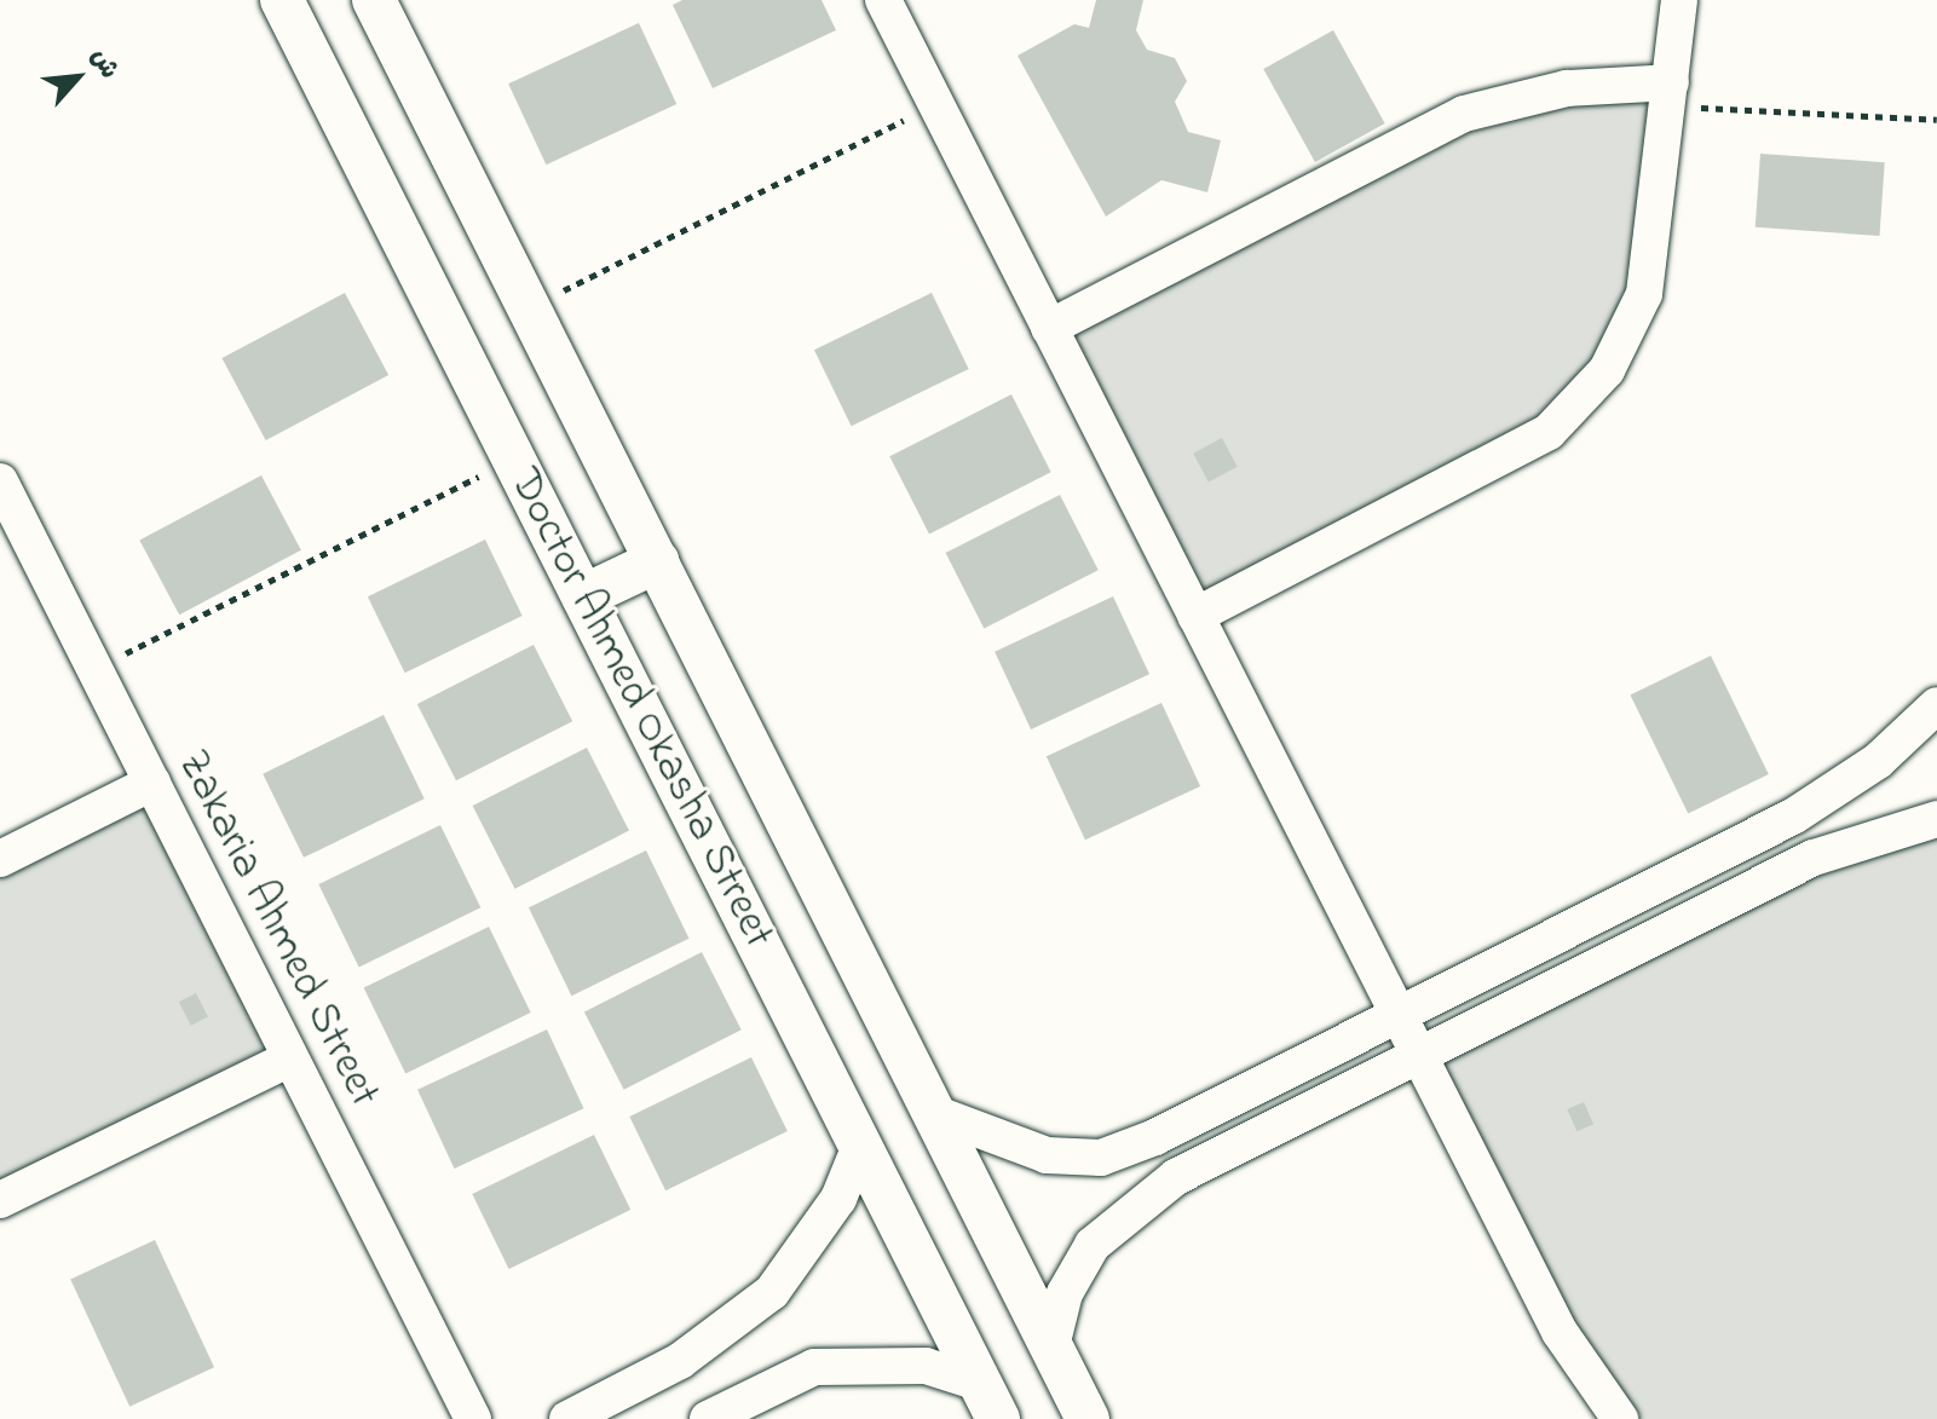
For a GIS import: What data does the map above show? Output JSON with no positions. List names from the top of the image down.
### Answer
{
  "streets": {
    "street": ["Doctor Ahmed Okasha Street", "Zakaria Ahmed Street"]
  },
  "north": "top right"
}
